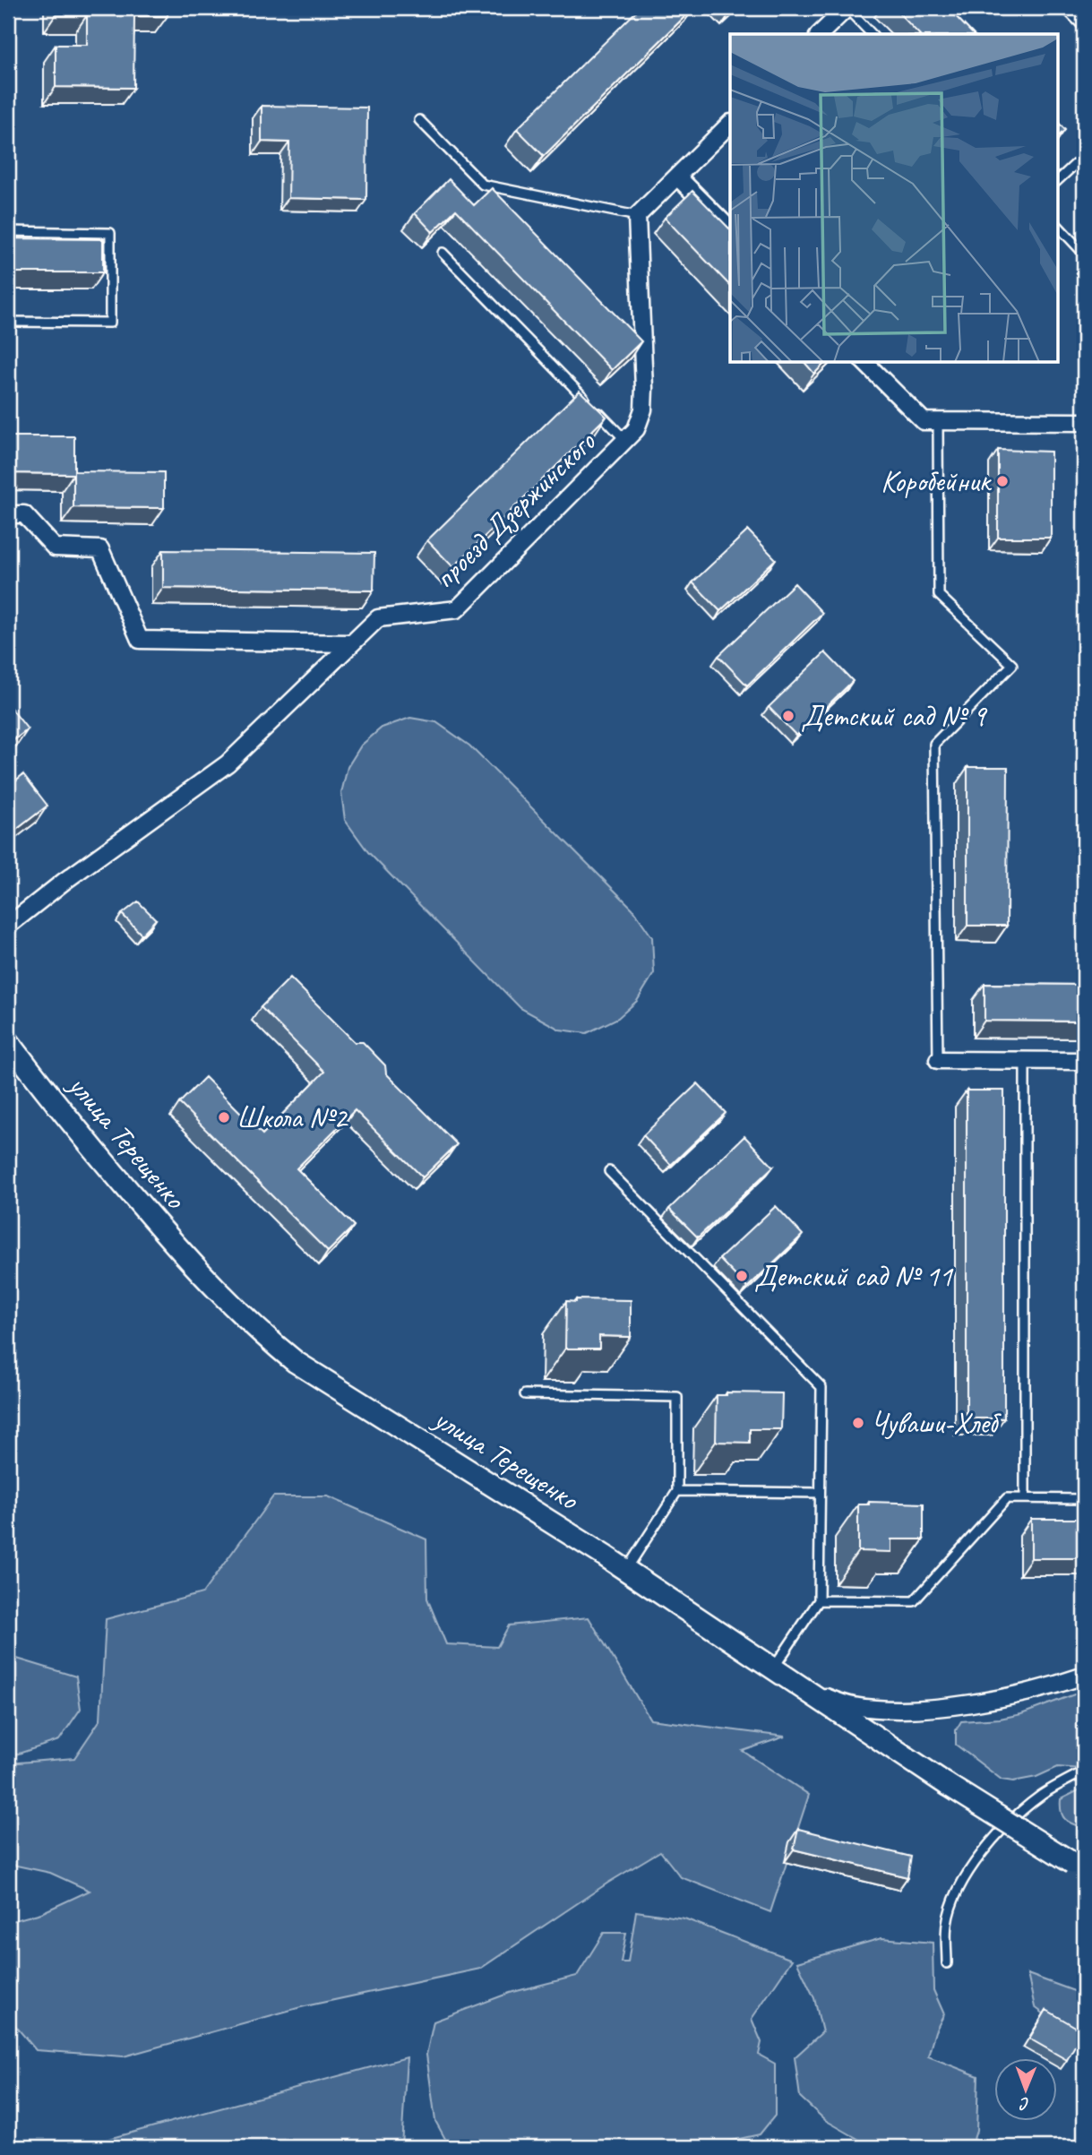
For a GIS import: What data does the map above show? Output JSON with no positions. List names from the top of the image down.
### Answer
{
  "streets": {
    "street": ["проезд Дзержинского", "улица Терещенко"]
  },
  "places": [
    "Коробейник",
    "Детский сад № 9",
    "Школа №2",
    "Детский сад № 11",
    "Чуваши-Хлеб"
  ],
  "north": "bottom"
}
